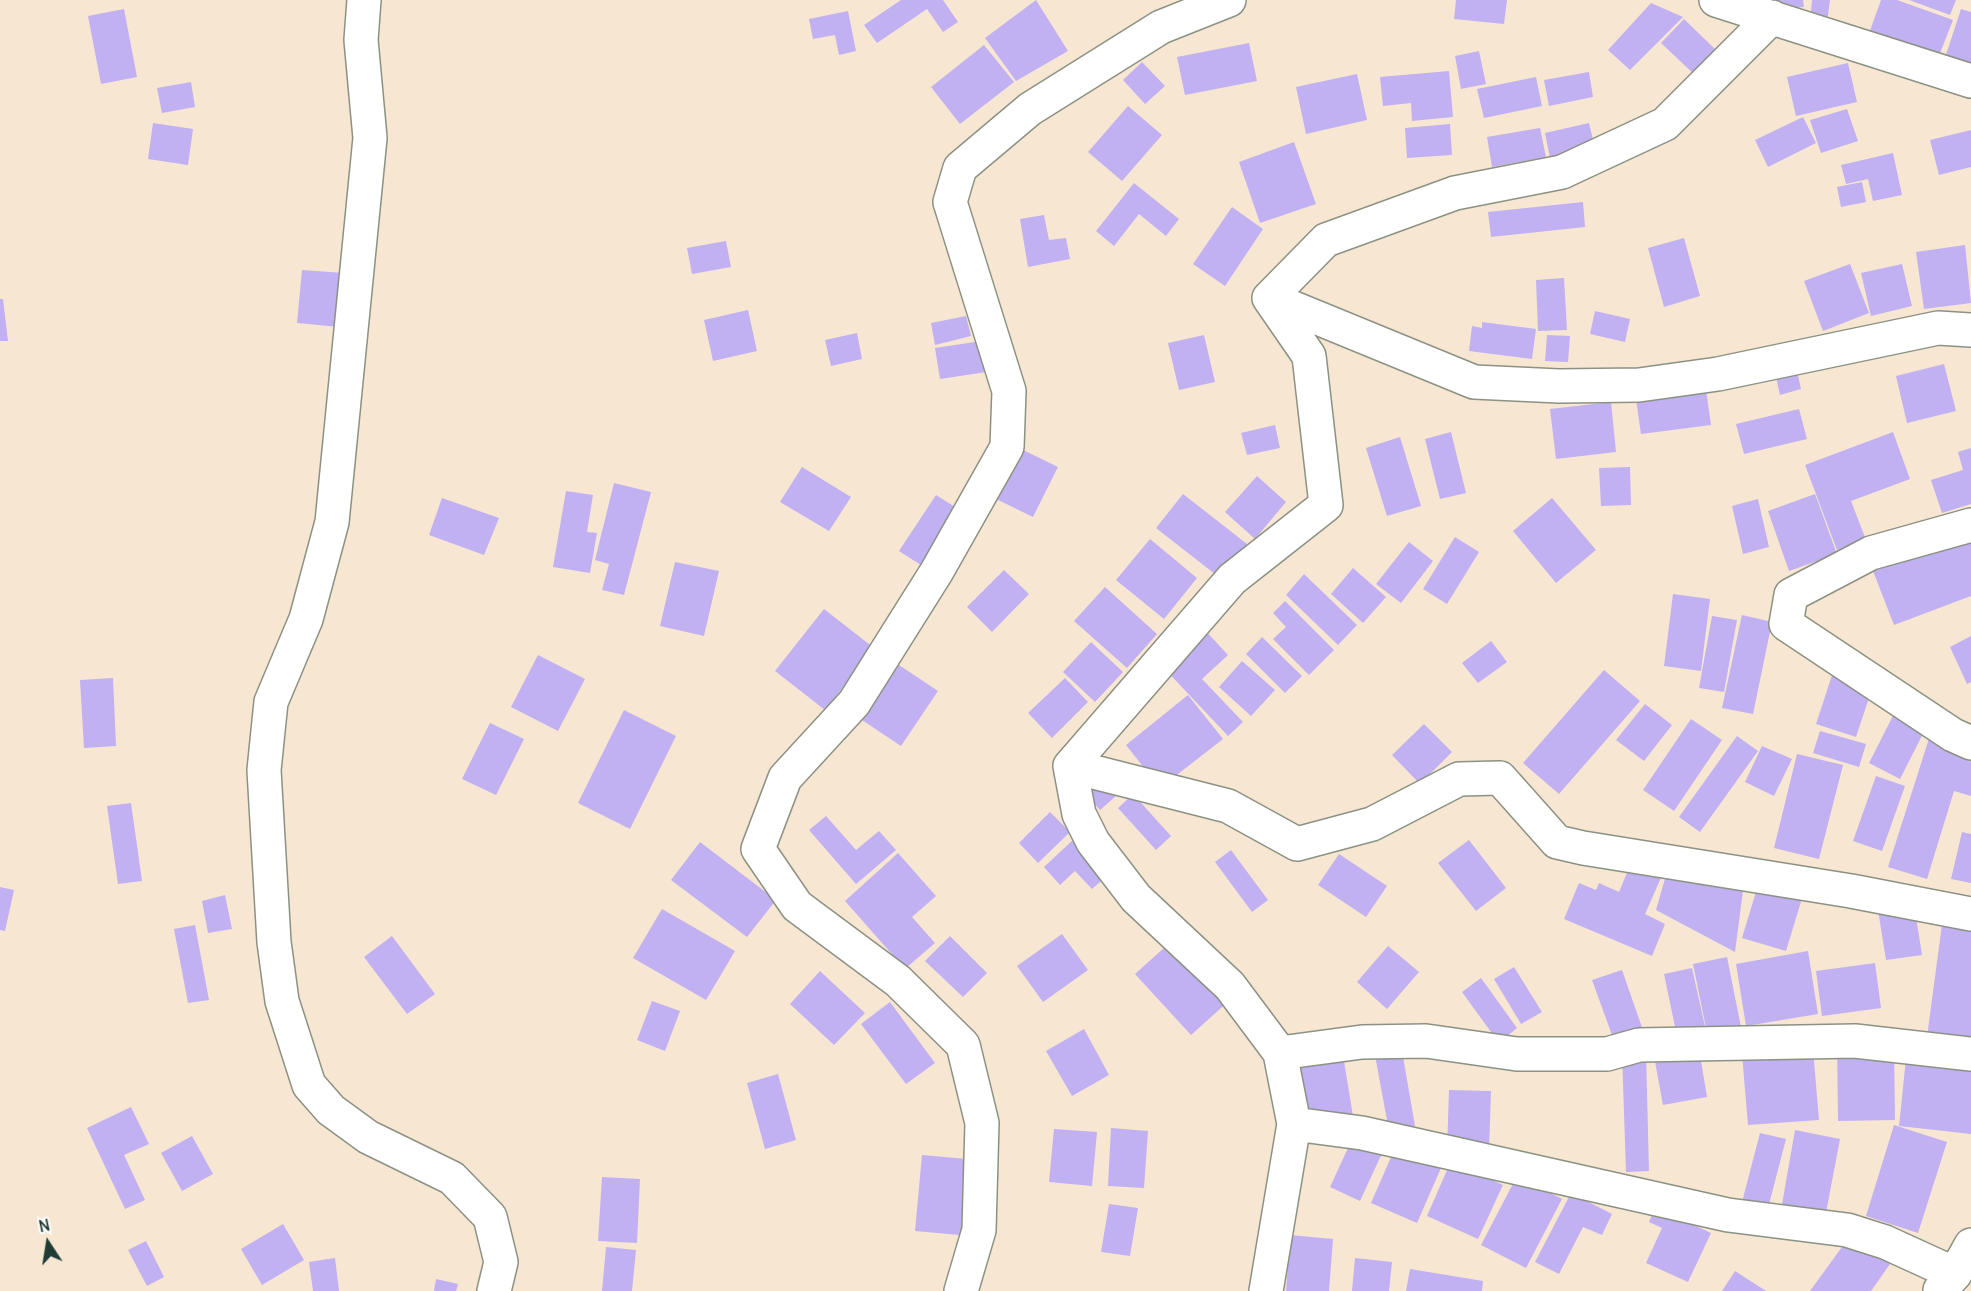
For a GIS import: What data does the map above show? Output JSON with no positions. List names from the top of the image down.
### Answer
{
  "north": "top"
}
